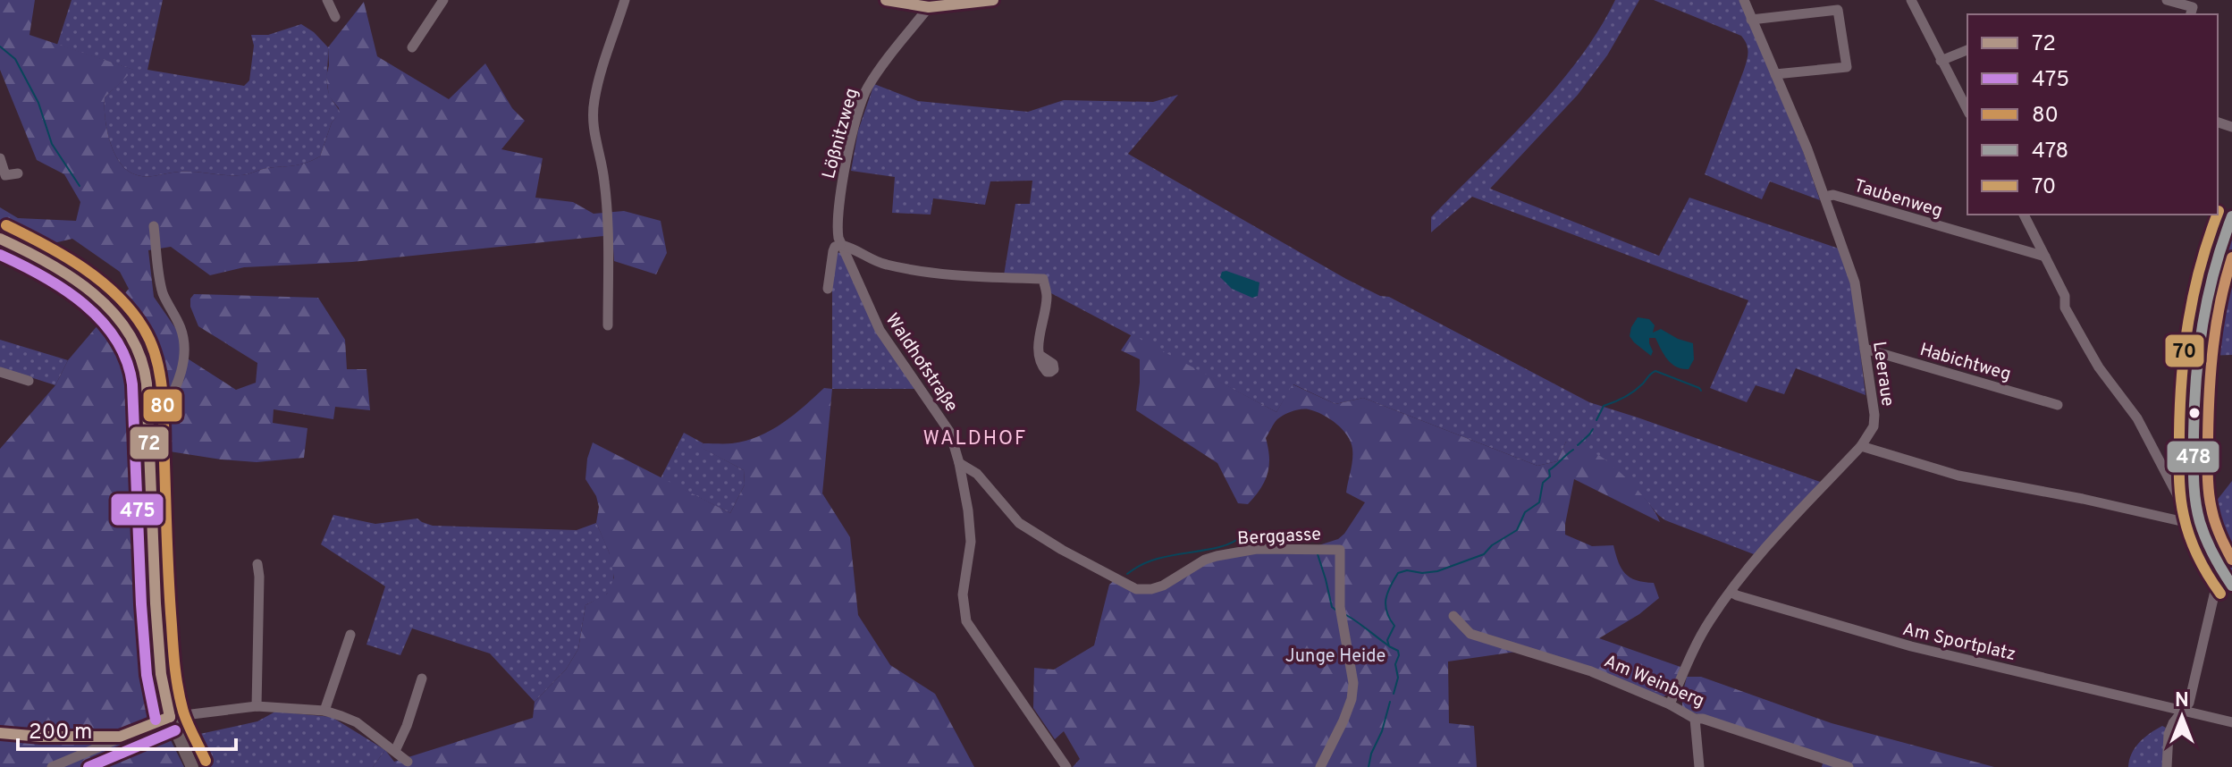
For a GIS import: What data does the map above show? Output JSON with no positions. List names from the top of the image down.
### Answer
{
  "streets": {
    "street": [
      "Lößnitzweg",
      "Taubenweg",
      "Habichtweg",
      "Waldhofstraße",
      "Leeraue",
      "Berggasse",
      "Am Sportplatz",
      "Am Weinberg"
    ]
  },
  "crossings": [
    ["Lößnitzweg", "Waldhofstraße"],
    ["Taubenweg", "Leeraue"],
    ["Habichtweg", "Leeraue"],
    ["Waldhofstraße", "Berggasse"],
    ["Leeraue", "Am Sportplatz"],
    ["Leeraue", "Am Weinberg"]
  ],
  "districts": ["WALDHOF"],
  "parks": ["Junge Heide"],
  "lines": [
    "transit line 72",
    "transit line 70",
    "transit line 478",
    "transit line 80",
    "transit line 475"
  ],
  "legend": [
    "72",
    "475",
    "80",
    "478",
    "70"
  ],
  "scale_bar": "200 m",
  "north": "top"
}
